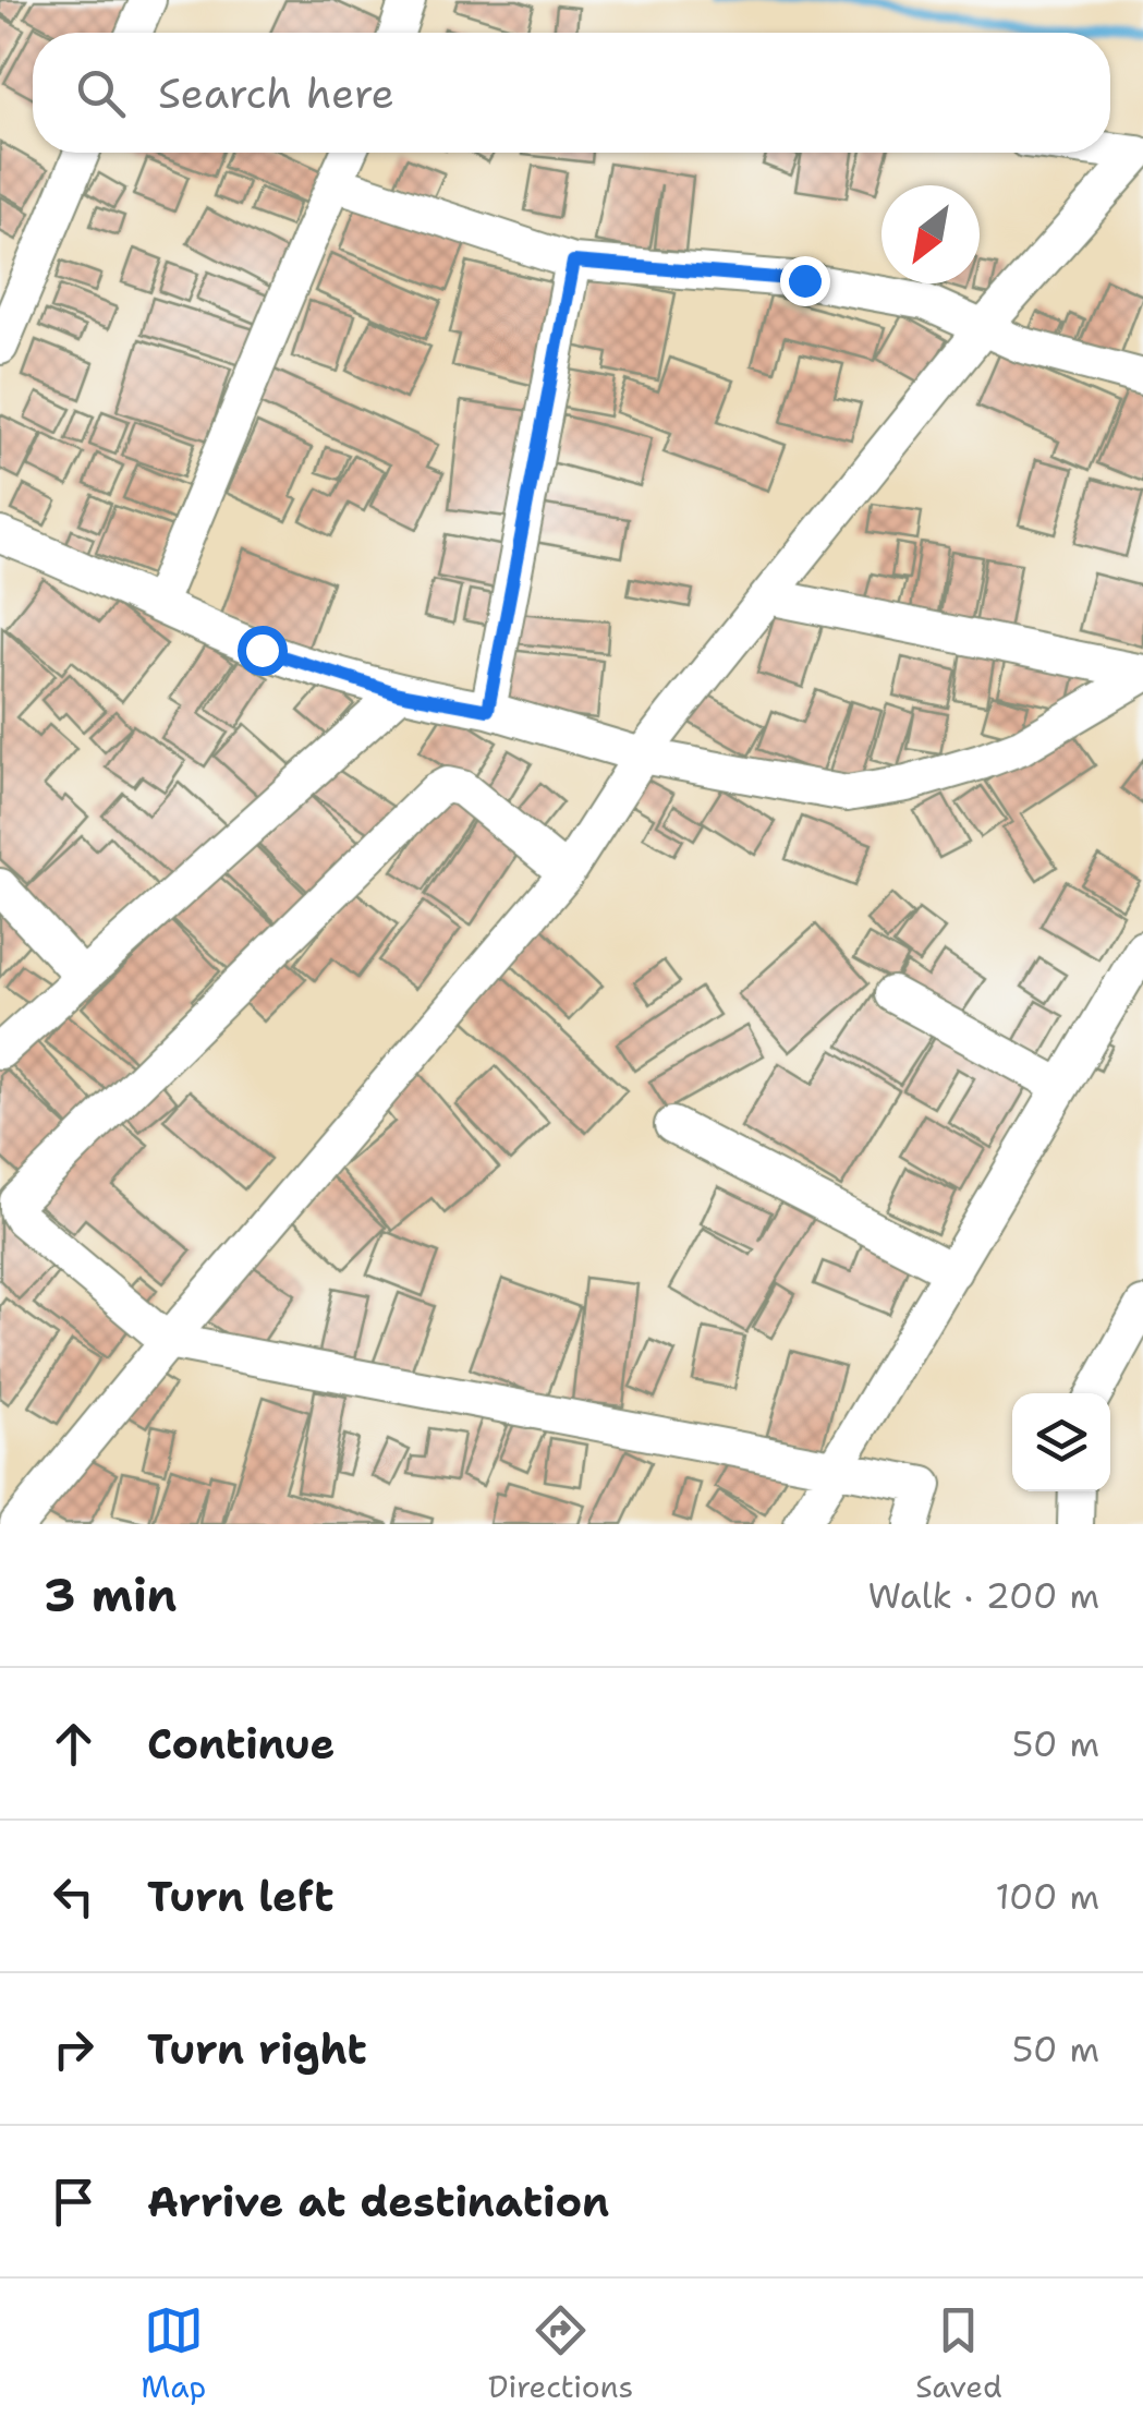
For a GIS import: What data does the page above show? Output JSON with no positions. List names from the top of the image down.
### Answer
{
  "north": "bottom left",
  "page": {
    "search": "Search here",
    "heading": ["3 min", "Walk · 200 m"],
    "list": [
      ["Continue", "50 m"],
      ["Turn left", "100 m"],
      ["Turn right", "50 m"],
      "Arrive at destination"
    ],
    "nav": ["Map", "Directions", "Saved"]
  }
}
